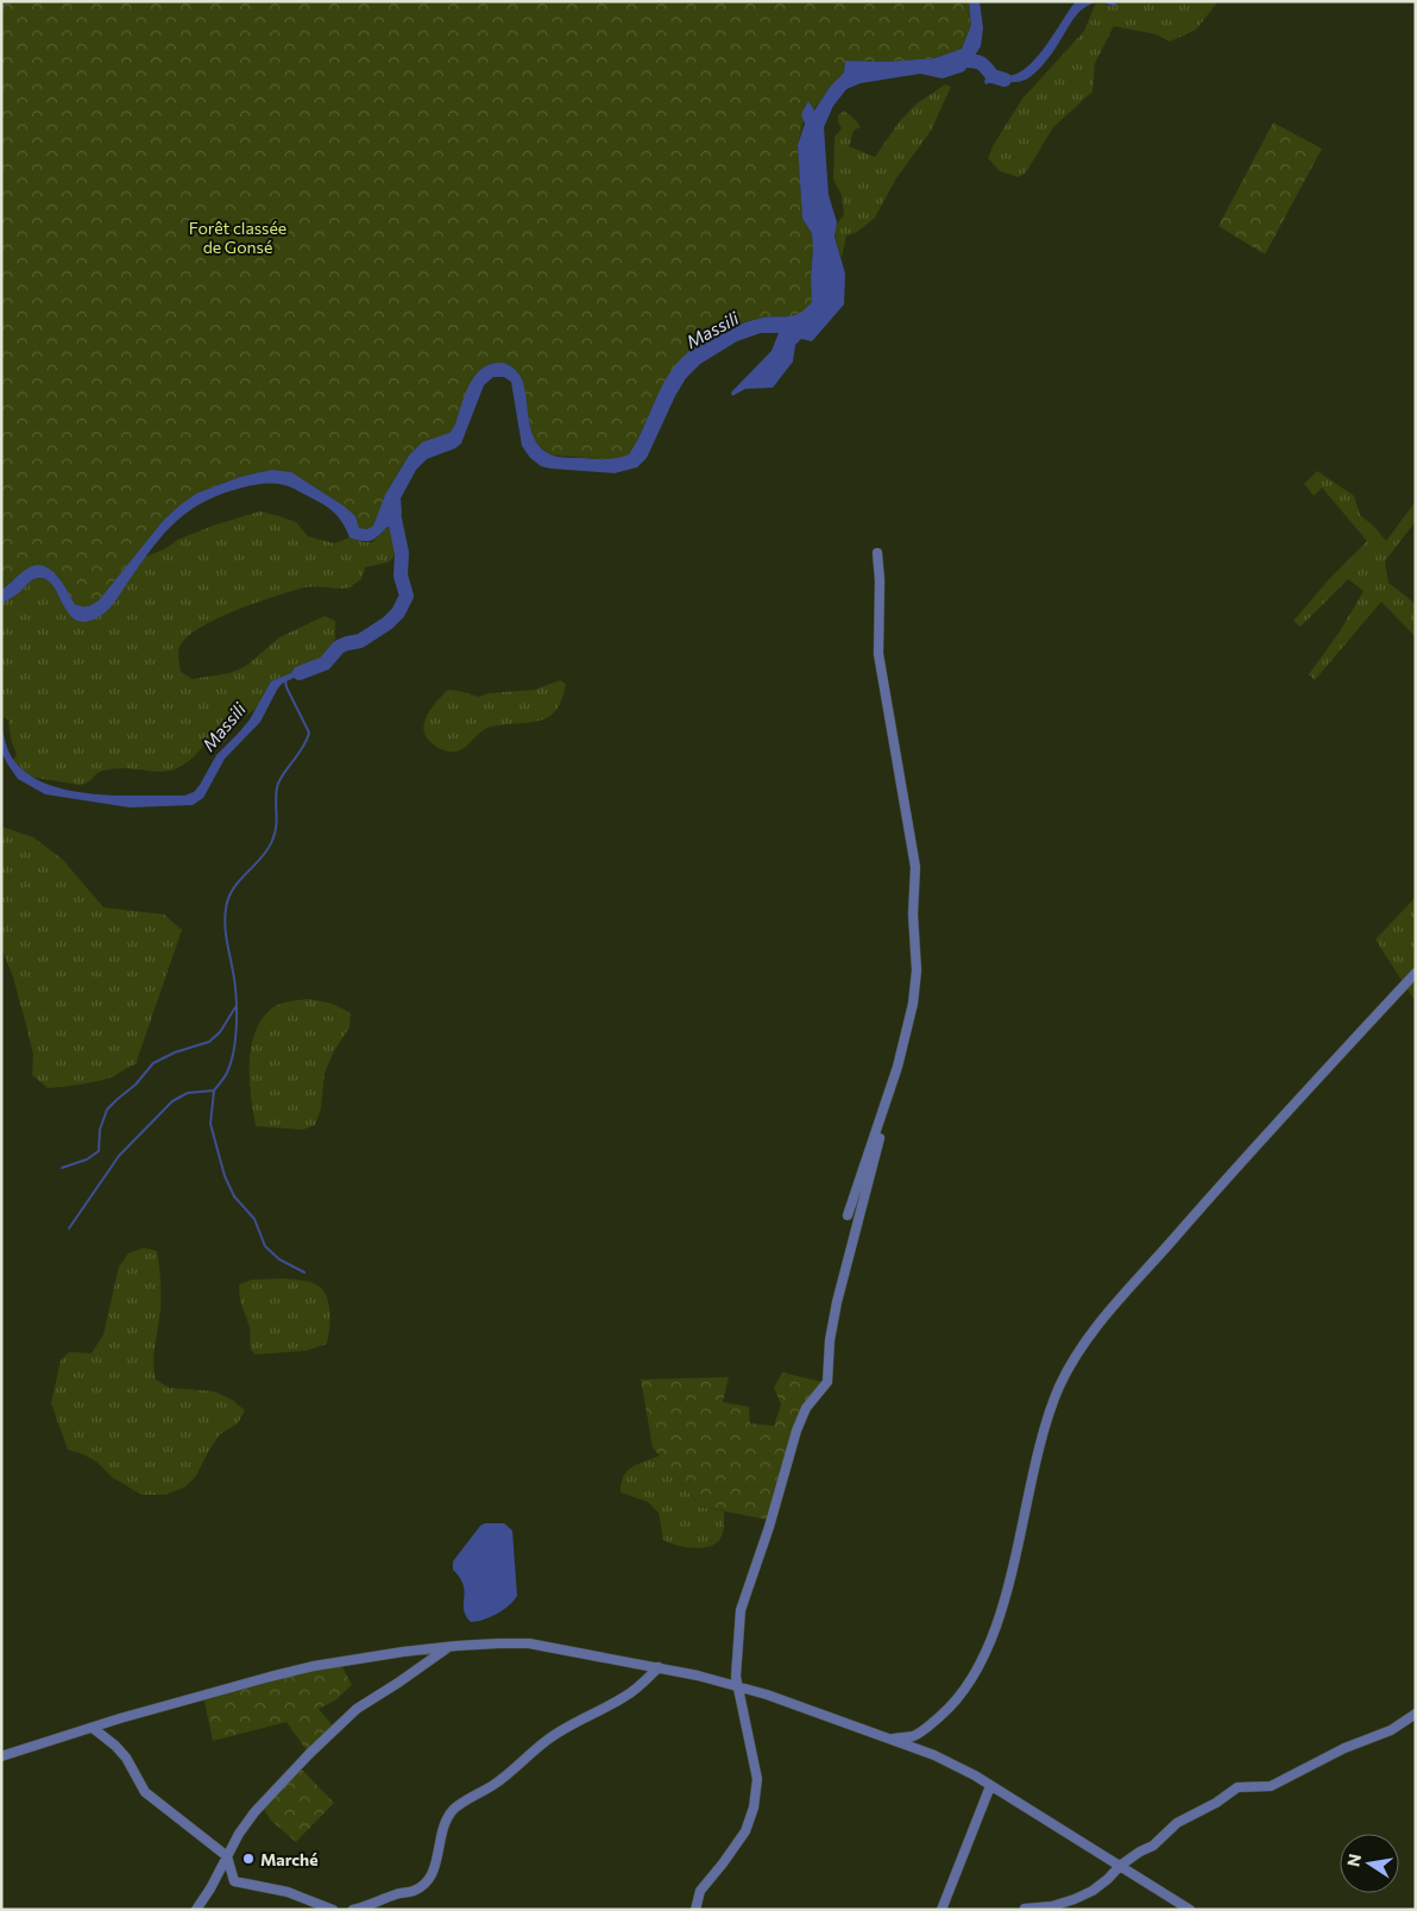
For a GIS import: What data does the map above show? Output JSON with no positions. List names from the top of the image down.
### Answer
{
  "water": ["Massili"],
  "parks": ["Forêt classée de Gonsé"],
  "places": ["Marché"],
  "north": "left"
}
